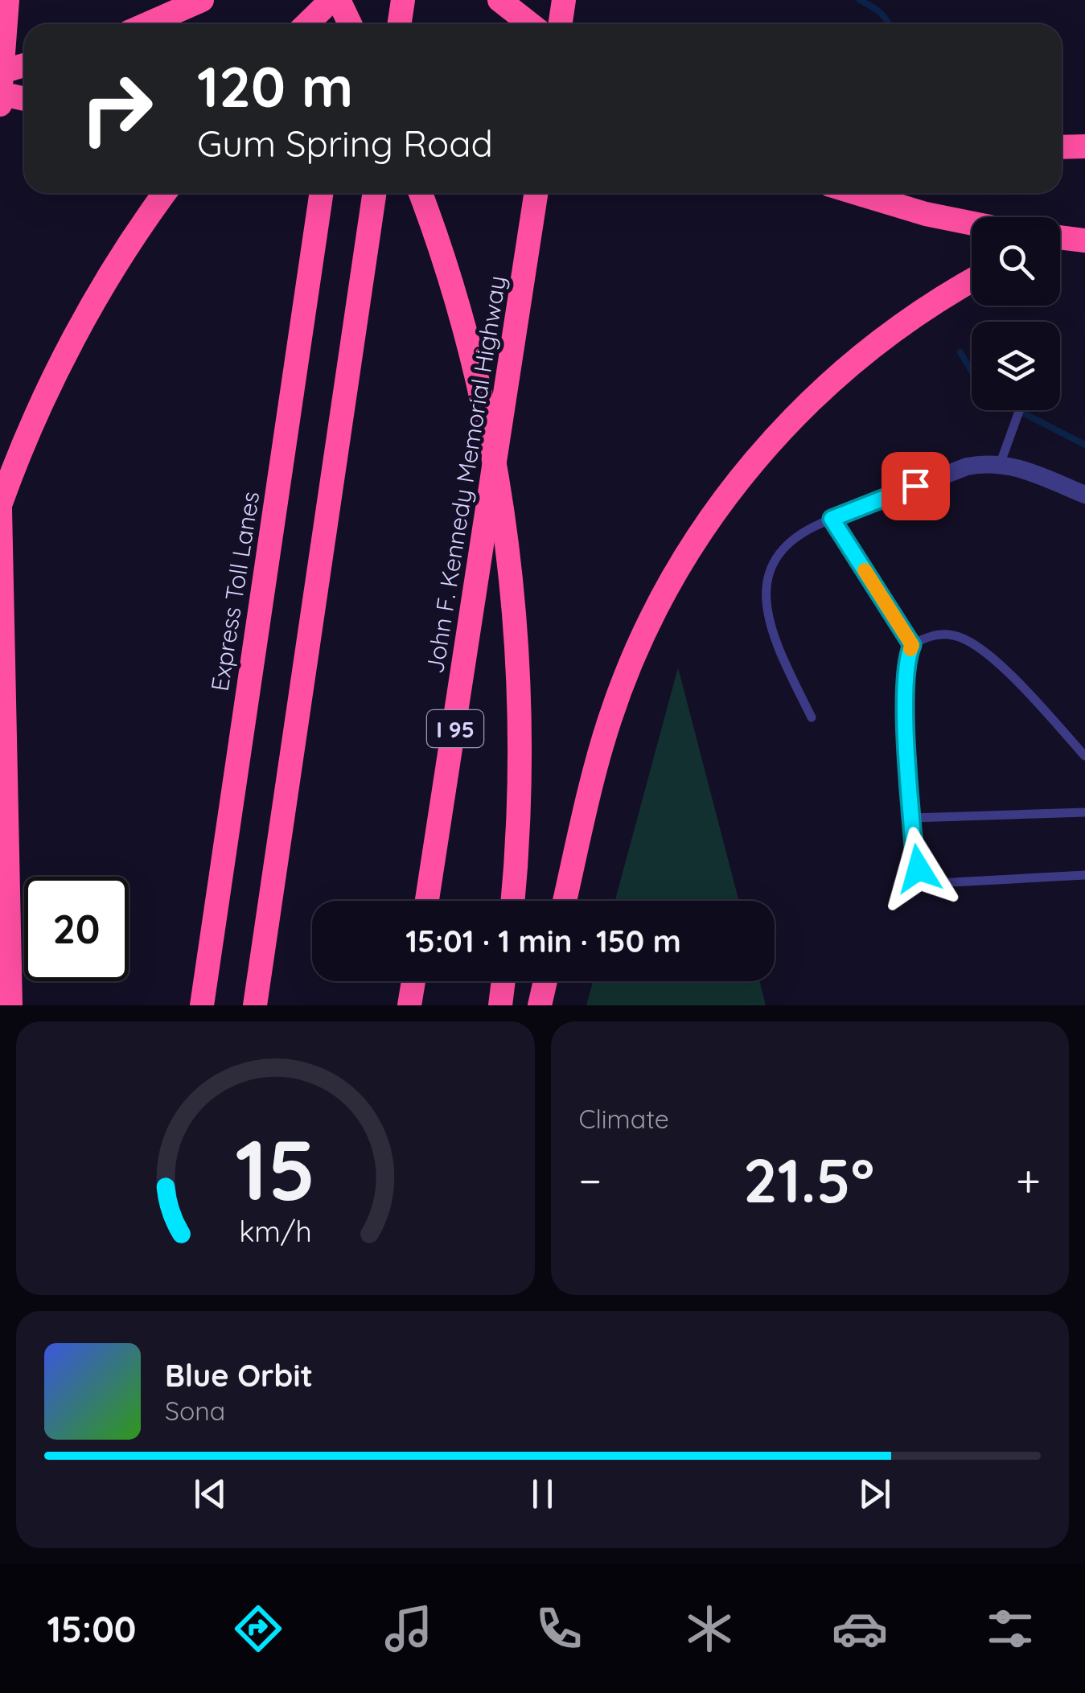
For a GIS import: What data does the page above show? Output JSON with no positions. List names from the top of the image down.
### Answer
{
  "streets": {
    "highway": ["John F. Kennedy Memorial Highway", "Express Toll Lanes", "I 95"]
  },
  "page": {
    "turn": ["120 m", "Gum Spring Road"],
    "limit": "20",
    "trip": "15:01 · 1 min · 150 m",
    "tile": "Climate",
    "heat": ["−", "21.5°", "+"],
    "song": ["Blue Orbit", "Sona"],
    "tabs": "15:00",
    "gauge": ["15", "km/h"]
  }
}
